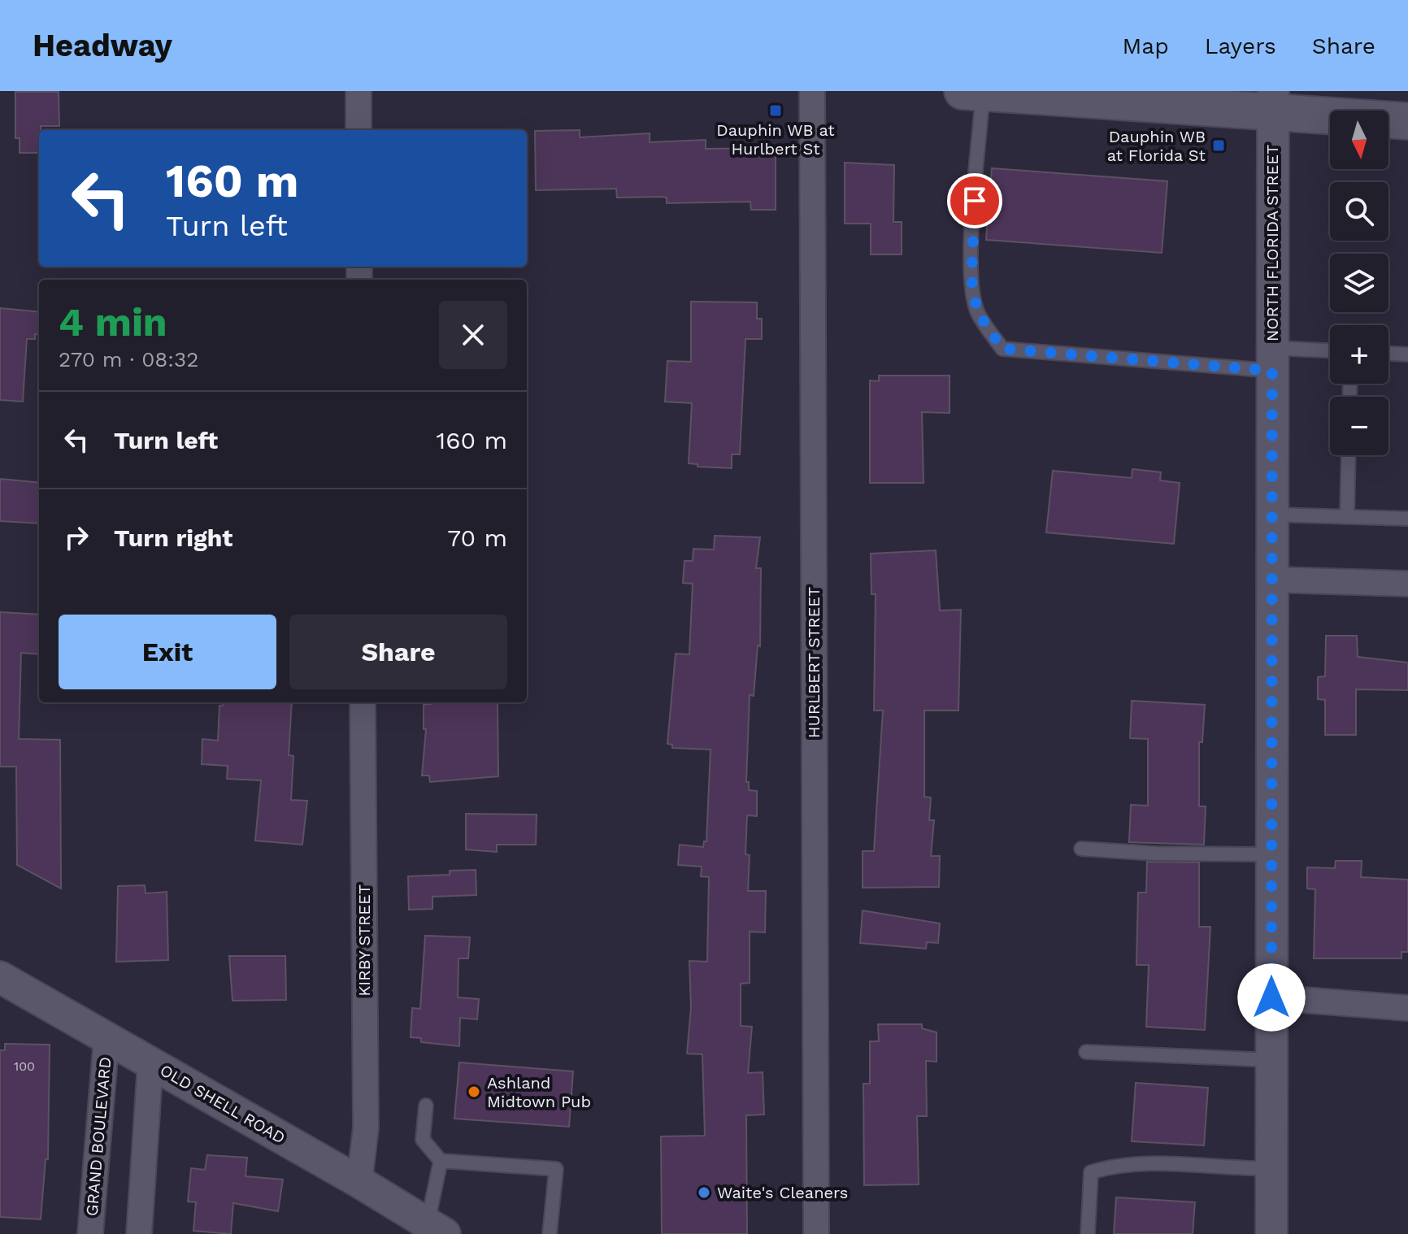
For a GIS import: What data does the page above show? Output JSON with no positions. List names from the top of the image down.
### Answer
{
  "streets": {
    "street": [
      "NORTH FLORIDA STREET",
      "HURLBERT STREET",
      "KIRBY STREET",
      "OLD SHELL ROAD",
      "GRAND BOULEVARD"
    ]
  },
  "crossings": [
    ["KIRBY STREET", "OLD SHELL ROAD"],
    ["OLD SHELL ROAD", "GRAND BOULEVARD"]
  ],
  "places": {
    "transit": ["Dauphin WB at Hurlbert St", "Dauphin WB at Florida St"],
    "other": ["Ashland Midtown Pub", "Waite's Cleaners"]
  },
  "house_numbers": ["100"],
  "north": "bottom",
  "page": {
    "header": "Headway",
    "nav": ["Map", "Layers", "Share"],
    "map_buttons": ["+", "−"],
    "turn": ["160 m", "Turn left"],
    "heading": ["4 min", "270 m · 08:32"],
    "list": [
      {
        "name": "Turn left",
        "value": "160 m"
      },
      {
        "name": "Turn right",
        "value": "70 m"
      }
    ],
    "buttons": ["Exit", "Share"]
  }
}
